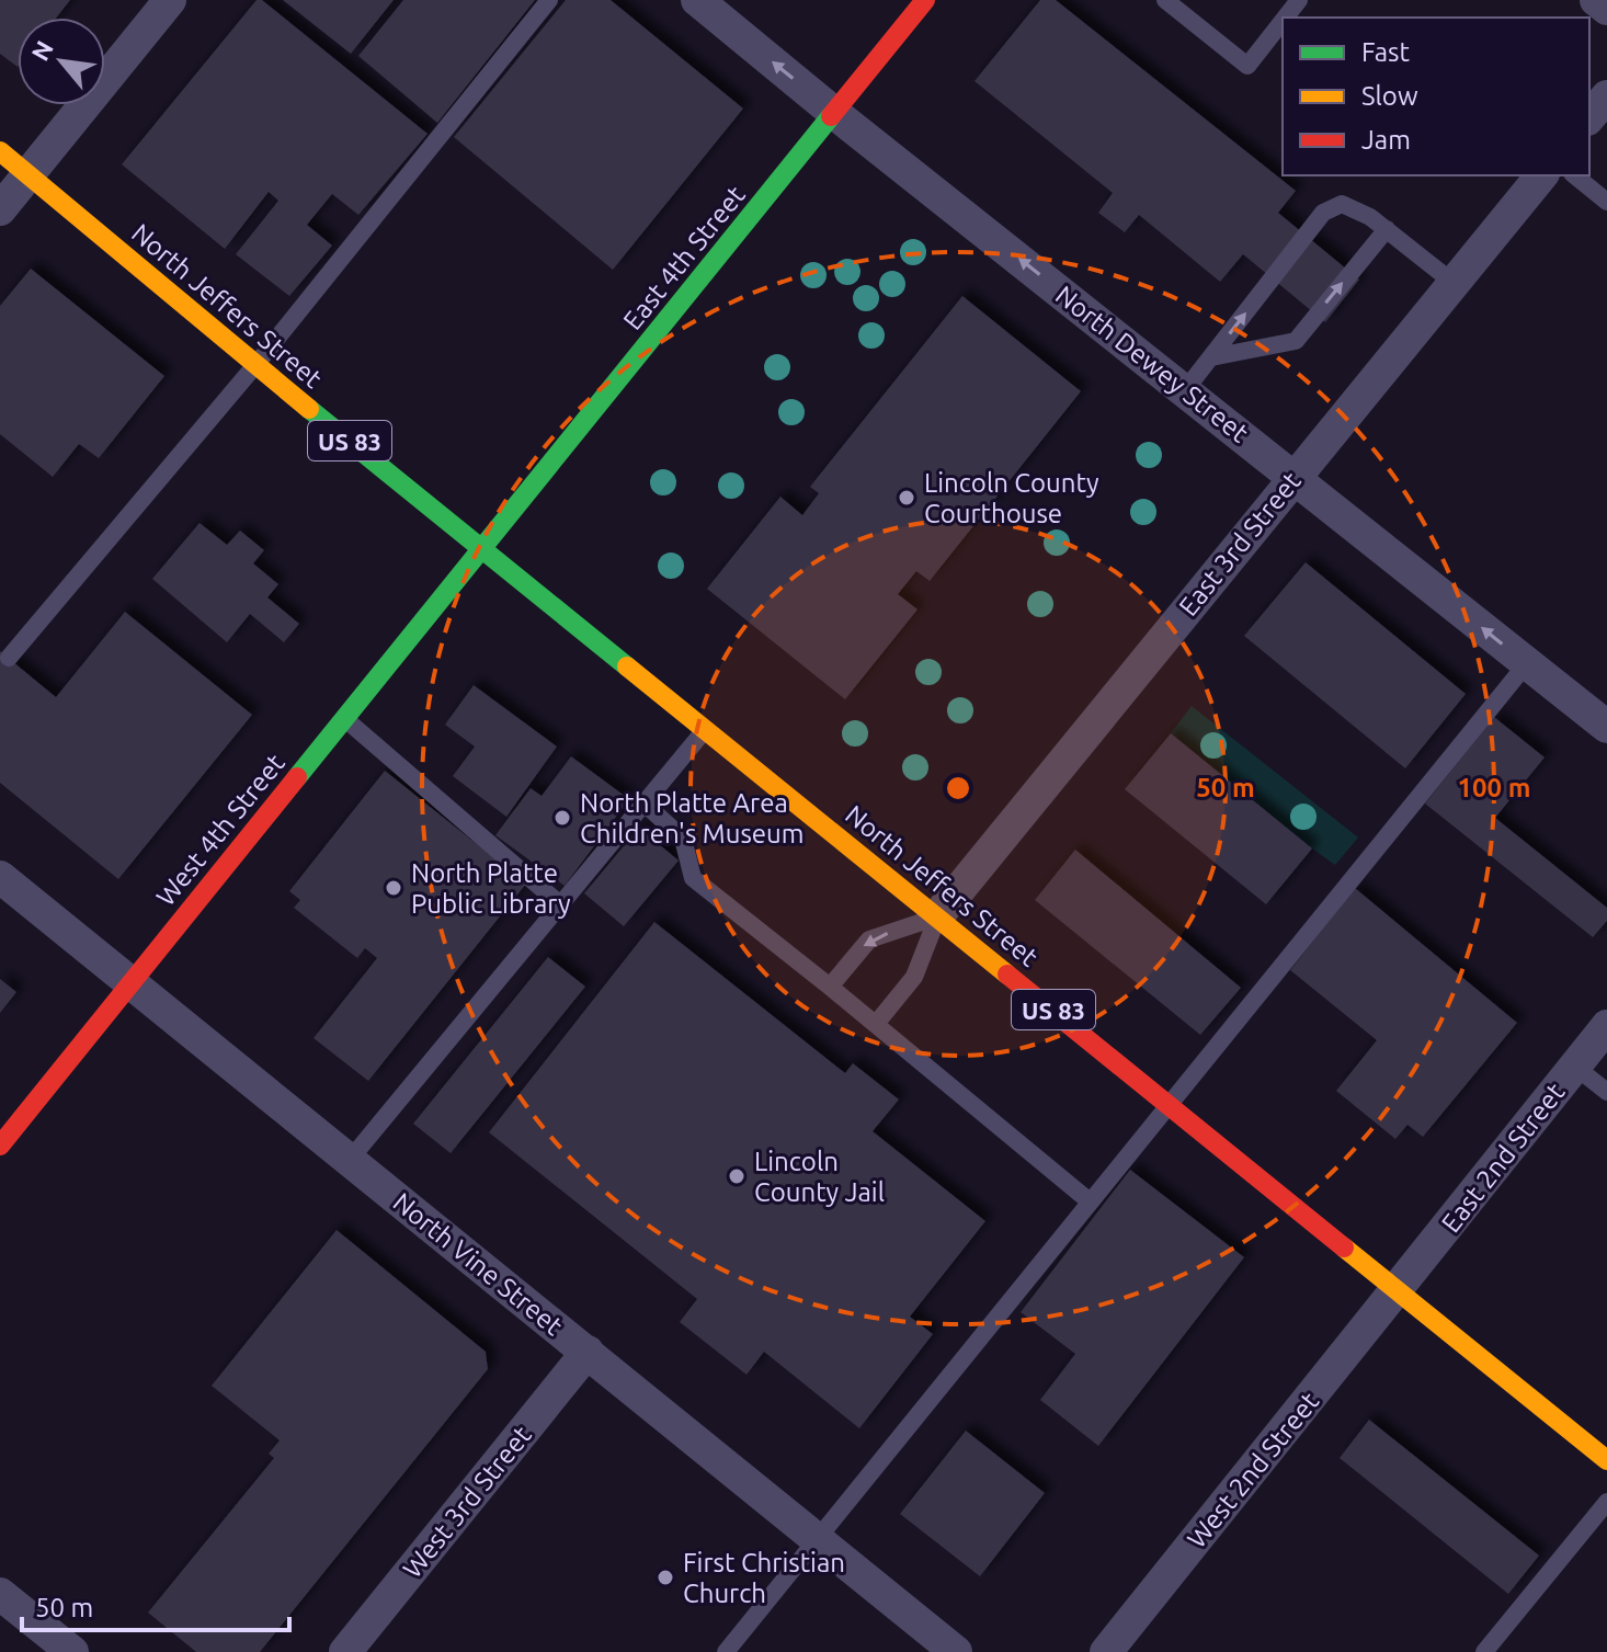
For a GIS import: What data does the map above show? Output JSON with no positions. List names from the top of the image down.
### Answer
{
  "streets": {
    "main road": [
      "East 4th Street",
      "North Jeffers Street",
      "US 83",
      "West 4th Street"
    ],
    "street": [
      "North Dewey Street",
      "East 3rd Street",
      "East 2nd Street",
      "North Vine Street",
      "West 2nd Street",
      "West 3rd Street"
    ]
  },
  "crossings": [
    ["East 4th Street", "North Jeffers Street"],
    ["East 4th Street", "North Dewey Street"],
    ["East 4th Street", "West 4th Street"],
    ["North Jeffers Street", "East 3rd Street"],
    ["North Jeffers Street", "West 4th Street"],
    ["North Jeffers Street", "East 2nd Street"],
    ["North Jeffers Street", "West 2nd Street"],
    ["North Dewey Street", "East 3rd Street"],
    ["West 4th Street", "North Vine Street"],
    ["East 2nd Street", "West 2nd Street"],
    ["North Vine Street", "West 3rd Street"]
  ],
  "one_way": ["North Dewey Street"],
  "places": [
    "Lincoln County Courthouse",
    "North Platte Area Children's Museum",
    "North Platte Public Library",
    "Lincoln County Jail",
    "First Christian Church"
  ],
  "legend": ["Fast", "Slow", "Jam"],
  "scale_bar": "50 m",
  "north": "top left",
  "rings": ["50 m", "100 m"]
}
